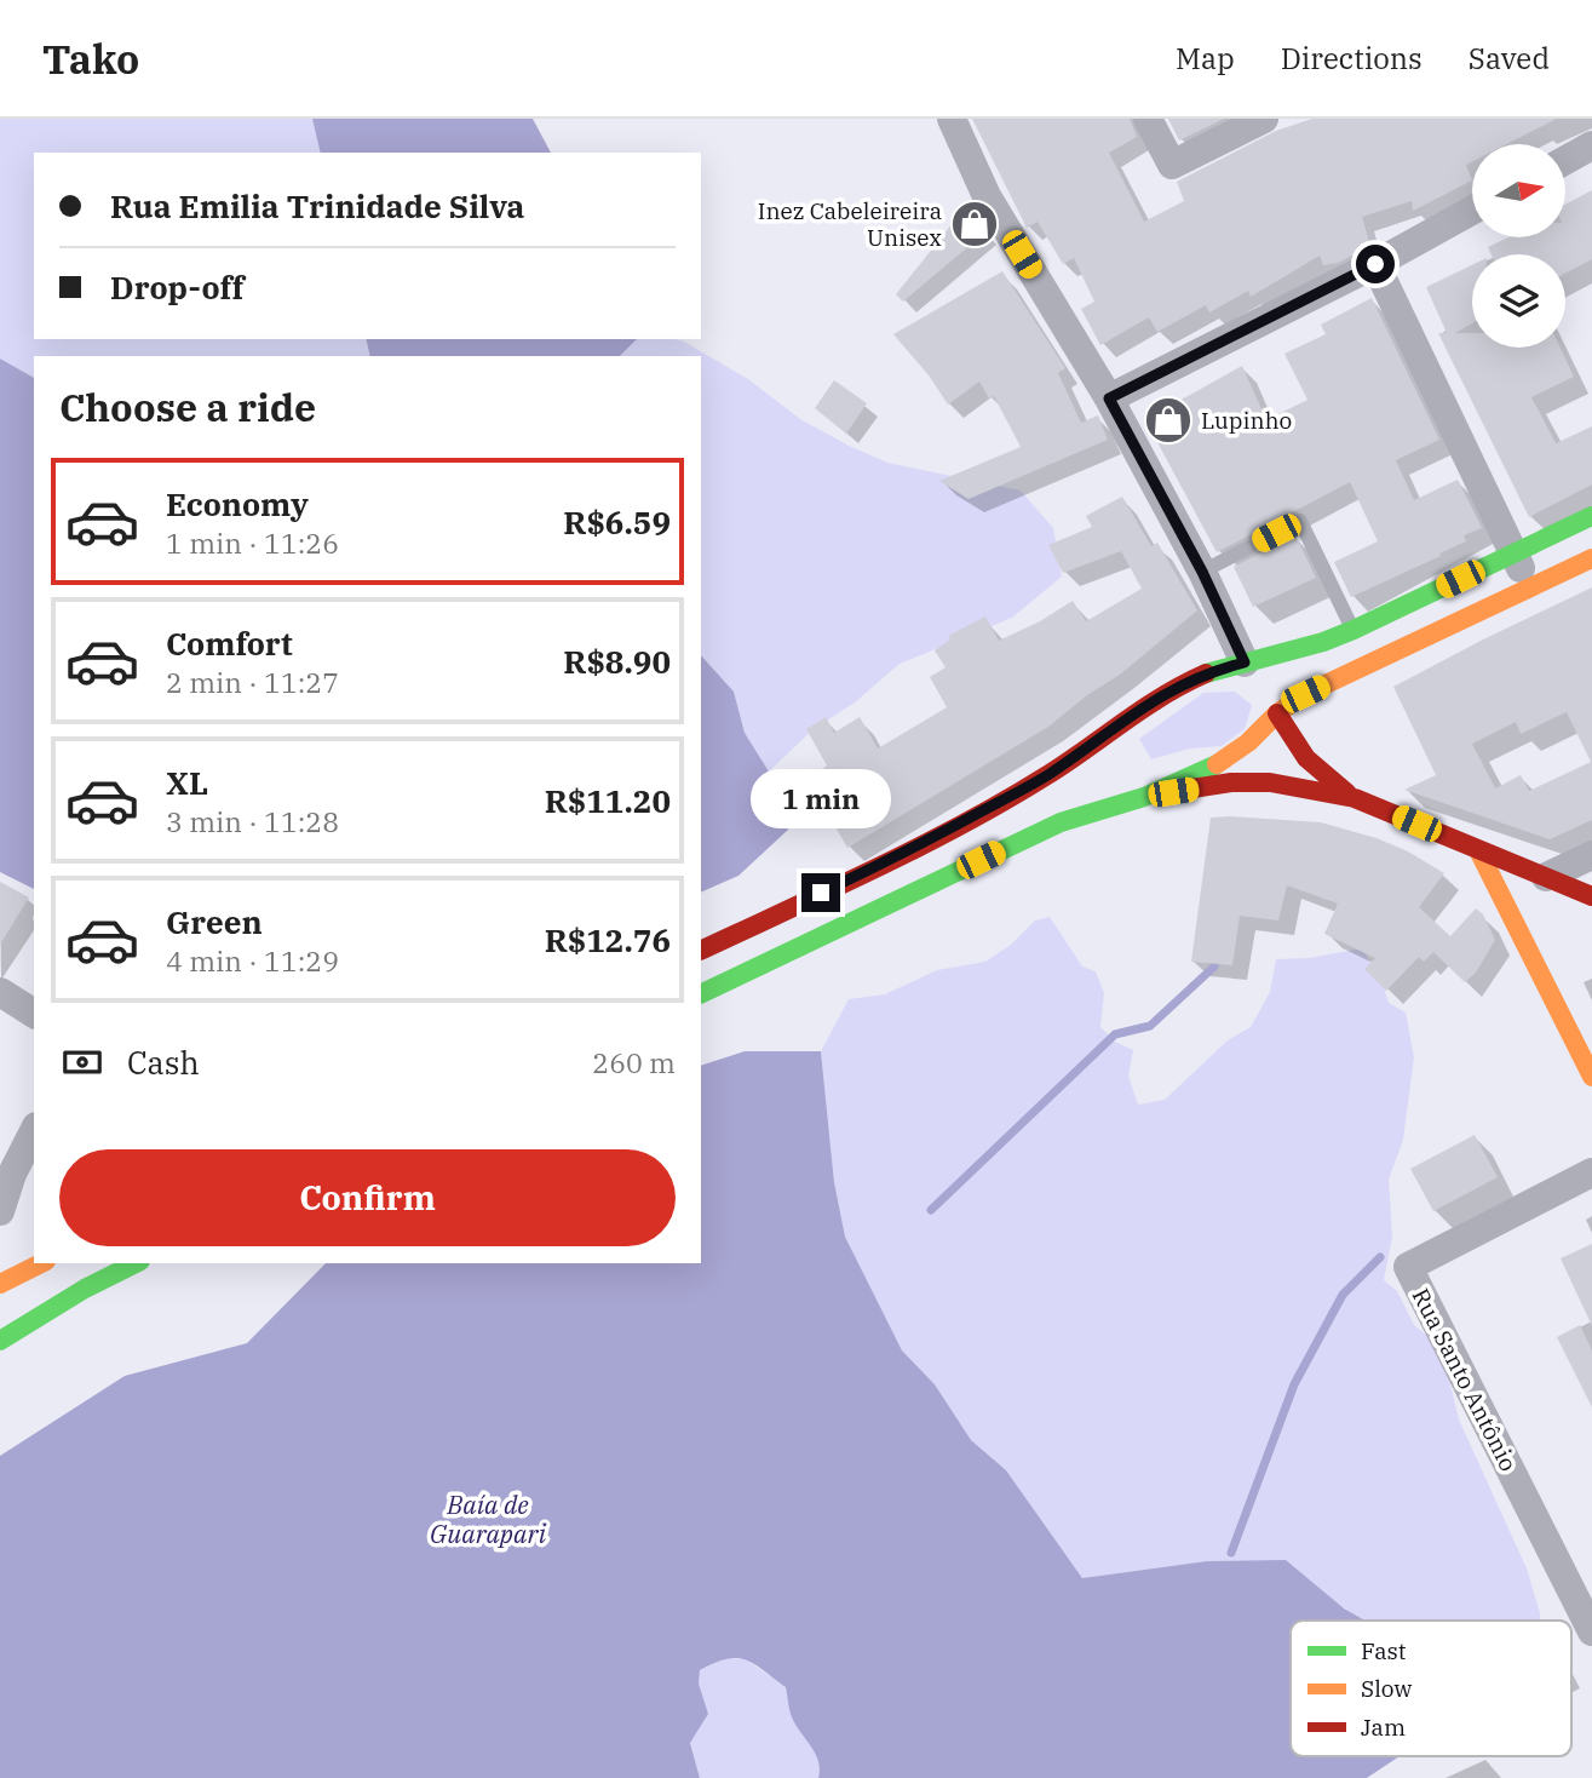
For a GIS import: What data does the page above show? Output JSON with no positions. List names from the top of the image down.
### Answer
{
  "streets": {
    "street": ["Rua Santo Antônio"]
  },
  "water": ["Baía de Guarapari"],
  "places": {
    "shop": ["Inez Cabeleireira Unisex", "Lupinho"]
  },
  "legend": ["Fast", "Slow", "Jam"],
  "north": "right",
  "page": {
    "header": "Tako",
    "nav": ["Map", "Directions", "Saved"],
    "banner": ["Rua Emilia Trinidade Silva", "Drop-off"],
    "heading": "Choose a ride",
    "list": [
      {
        "name": "Economy",
        "note": "1 min · 11:26",
        "value": "R$6.59"
      },
      {
        "name": "Comfort",
        "note": "2 min · 11:27",
        "value": "R$8.90"
      },
      {
        "name": "XL",
        "note": "3 min · 11:28",
        "value": "R$11.20"
      },
      {
        "name": "Green",
        "note": "4 min · 11:29",
        "value": "R$12.76"
      }
    ],
    "bubble": "1 min",
    "pay": ["Cash", "260 m"],
    "buttons": "Confirm"
  }
}
